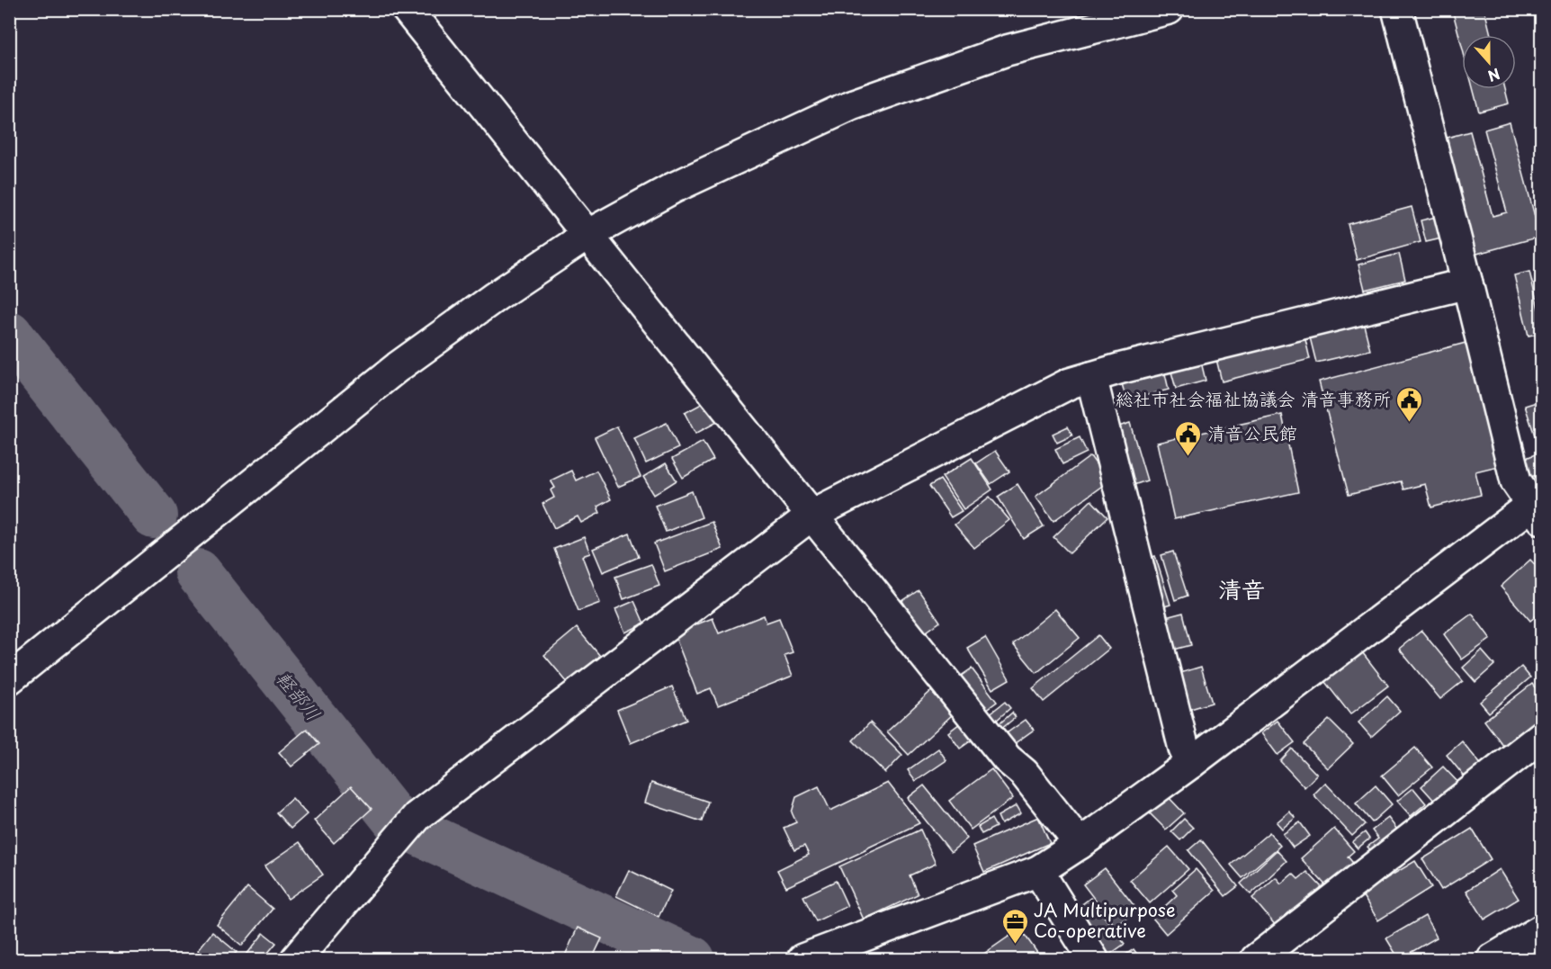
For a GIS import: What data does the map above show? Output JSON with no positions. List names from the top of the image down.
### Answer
{
  "districts": ["清音"],
  "water": ["軽部川"],
  "places": {
    "public building": ["総社市社会福祉協議会 清音事務所", "清音公民館"],
    "office": ["JA Multipurpose Co-operative"]
  },
  "north": "bottom"
}
